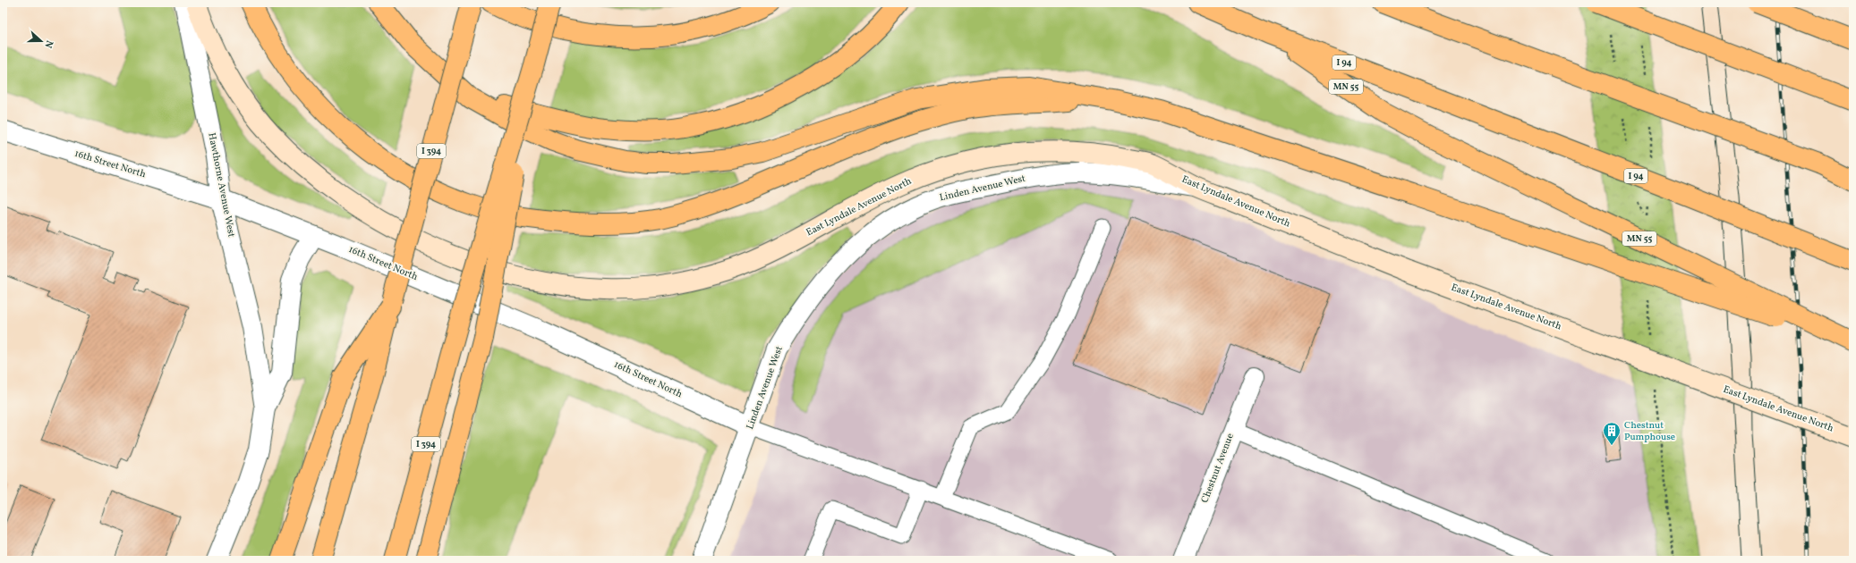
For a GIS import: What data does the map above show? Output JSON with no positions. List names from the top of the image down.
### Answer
{
  "streets": {
    "highway": ["I 94", "MN 55", "I 394"],
    "main road": ["East Lyndale Avenue North"],
    "street": [
      "16th Street North",
      "Hawthorne Avenue West",
      "Linden Avenue West",
      "Chestnut Avenue"
    ]
  },
  "crossings": [
    ["I 94", "MN 55"],
    ["16th Street North", "Hawthorne Avenue West"],
    ["16th Street North", "Linden Avenue West"],
    ["Linden Avenue West", "East Lyndale Avenue North"]
  ],
  "places": {
    "building": ["Chestnut Pumphouse"]
  },
  "north": "right"
}
